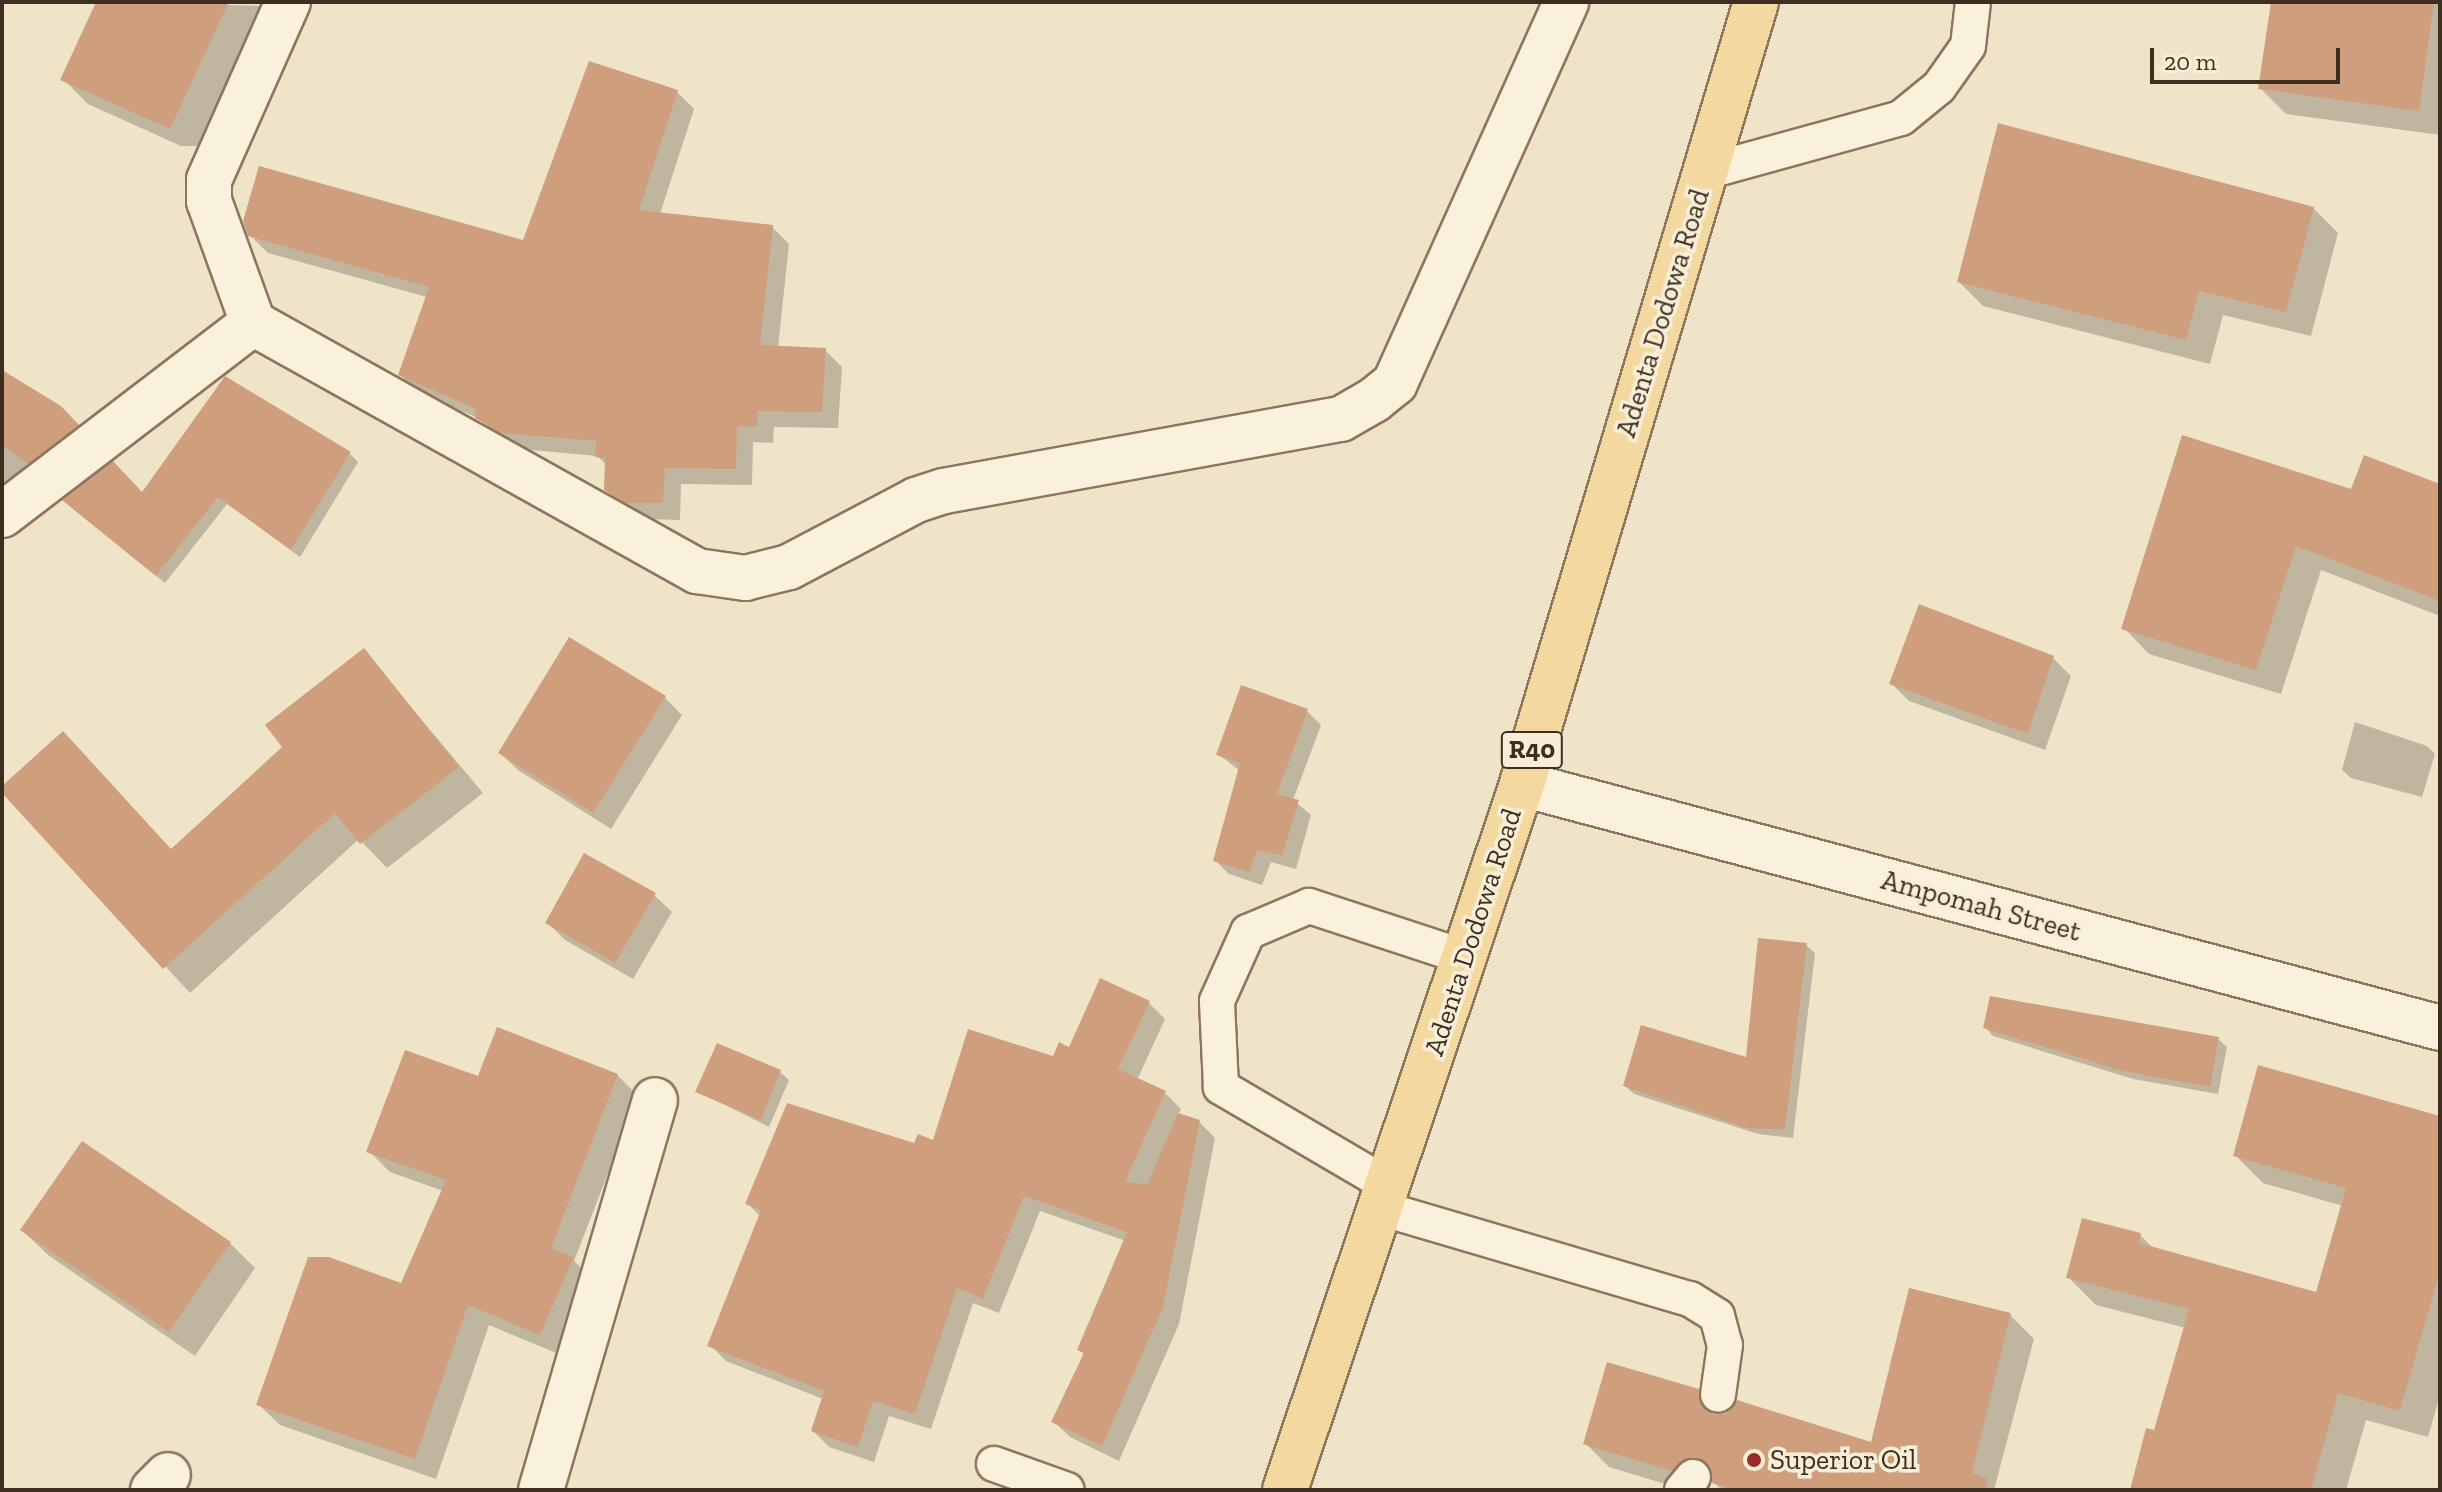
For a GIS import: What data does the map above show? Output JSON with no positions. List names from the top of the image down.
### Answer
{
  "streets": {
    "main road": ["Adenta Dodowa Road", "R40"],
    "street": ["Ampomah Street"]
  },
  "crossings": [
    ["Adenta Dodowa Road", "Ampomah Street"]
  ],
  "places": ["Superior Oil"],
  "scale_bar": "20 m"
}
